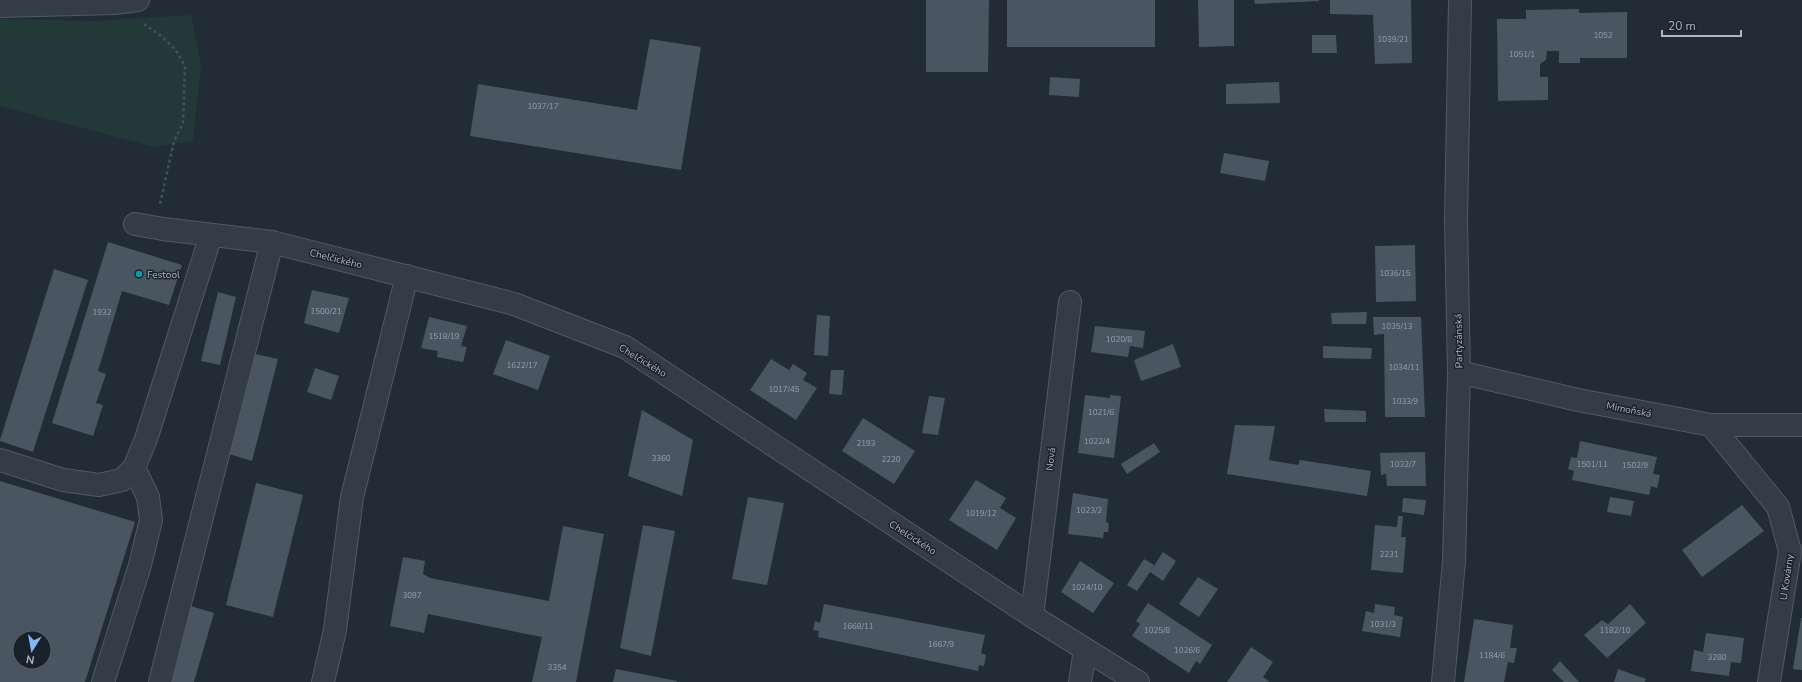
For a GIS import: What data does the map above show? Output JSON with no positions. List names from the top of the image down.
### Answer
{
  "streets": {
    "street": [
      "Chelčického",
      "Partyzánská",
      "Mimoňská",
      "Nová",
      "U Kovárny"
    ]
  },
  "crossings": [
    ["Chelčického", "Nová"],
    ["Partyzánská", "Mimoňská"],
    ["Mimoňská", "U Kovárny"]
  ],
  "places": ["Festool"],
  "house_numbers": [
    "1052",
    "1039/21",
    "1051/1",
    "1037/17",
    "1036/15",
    "1500/21",
    "1932",
    "1035/13",
    "1518/19",
    "1020/8",
    "1622/17",
    "1034/11",
    "1017/45",
    "1033/9",
    "1021/6",
    "1022/4",
    "2193",
    "3360",
    "2220",
    "1032/7",
    "1501/11",
    "1502/9",
    "1023/2",
    "1019/12",
    "2231",
    "1024/10",
    "3097",
    "1031/3",
    "1668/11",
    "1025/8",
    "1182/10",
    "1667/9",
    "1026/6",
    "1184/6",
    "3280",
    "3354"
  ],
  "scale_bar": "20 m",
  "north": "bottom"
}
